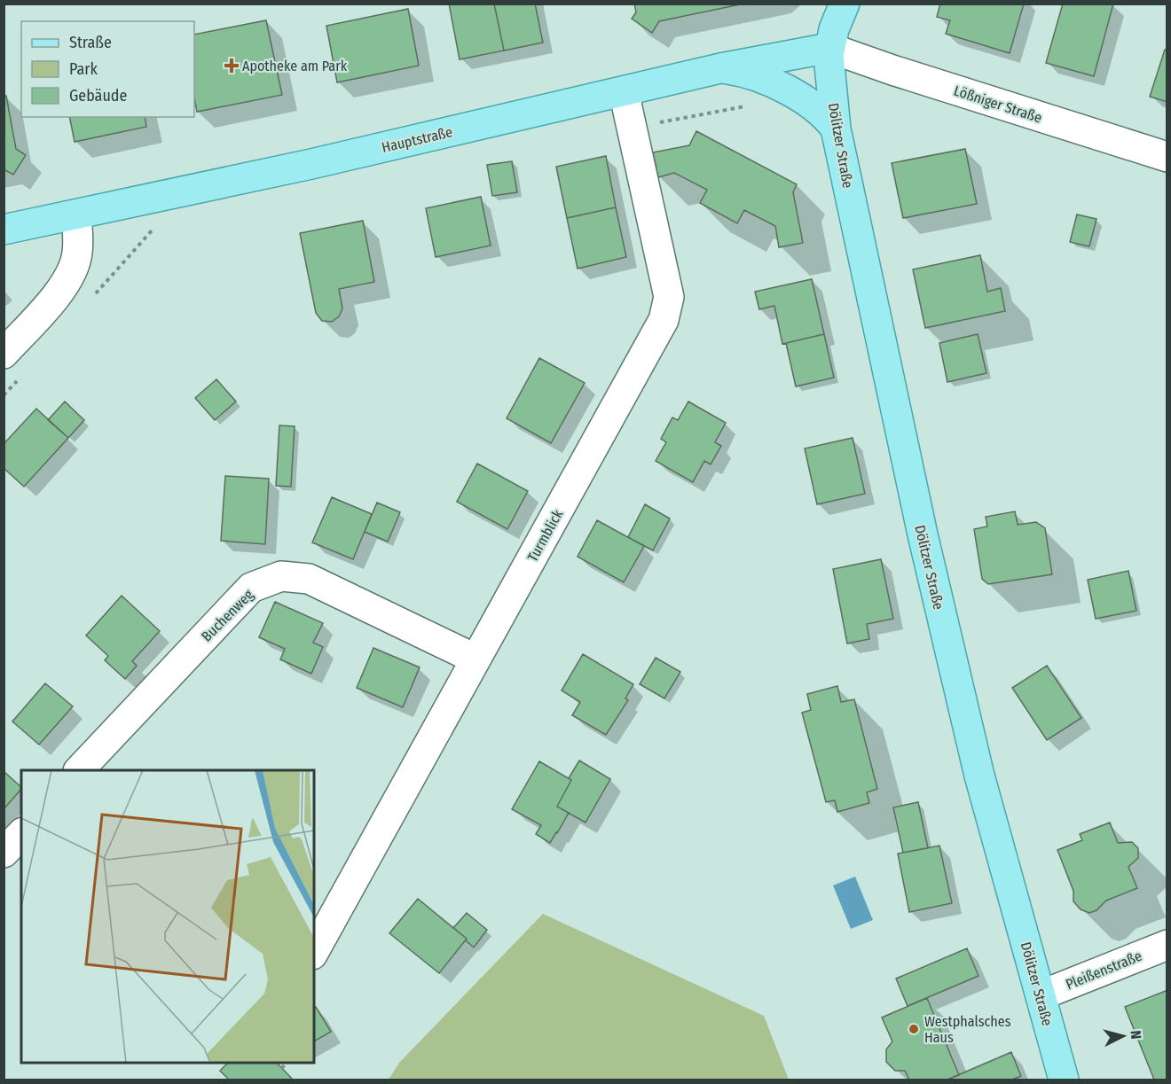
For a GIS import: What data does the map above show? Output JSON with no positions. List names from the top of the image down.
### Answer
{
  "streets": {
    "main road": ["Hauptstraße", "Dölitzer Straße"],
    "street": [
      "Lößniger Straße",
      "Turmblick",
      "Buchenweg",
      "Pleißenstraße"
    ]
  },
  "crossings": [
    ["Lößniger Straße", "Hauptstraße"],
    ["Lößniger Straße", "Dölitzer Straße"],
    ["Hauptstraße", "Dölitzer Straße"],
    ["Hauptstraße", "Turmblick"],
    ["Dölitzer Straße", "Pleißenstraße"],
    ["Turmblick", "Buchenweg"]
  ],
  "places": {
    "health": ["Apotheke am Park"],
    "other": ["Westphalsches Haus"]
  },
  "legend": ["Straße", "Park", "Gebäude"],
  "north": "right"
}
